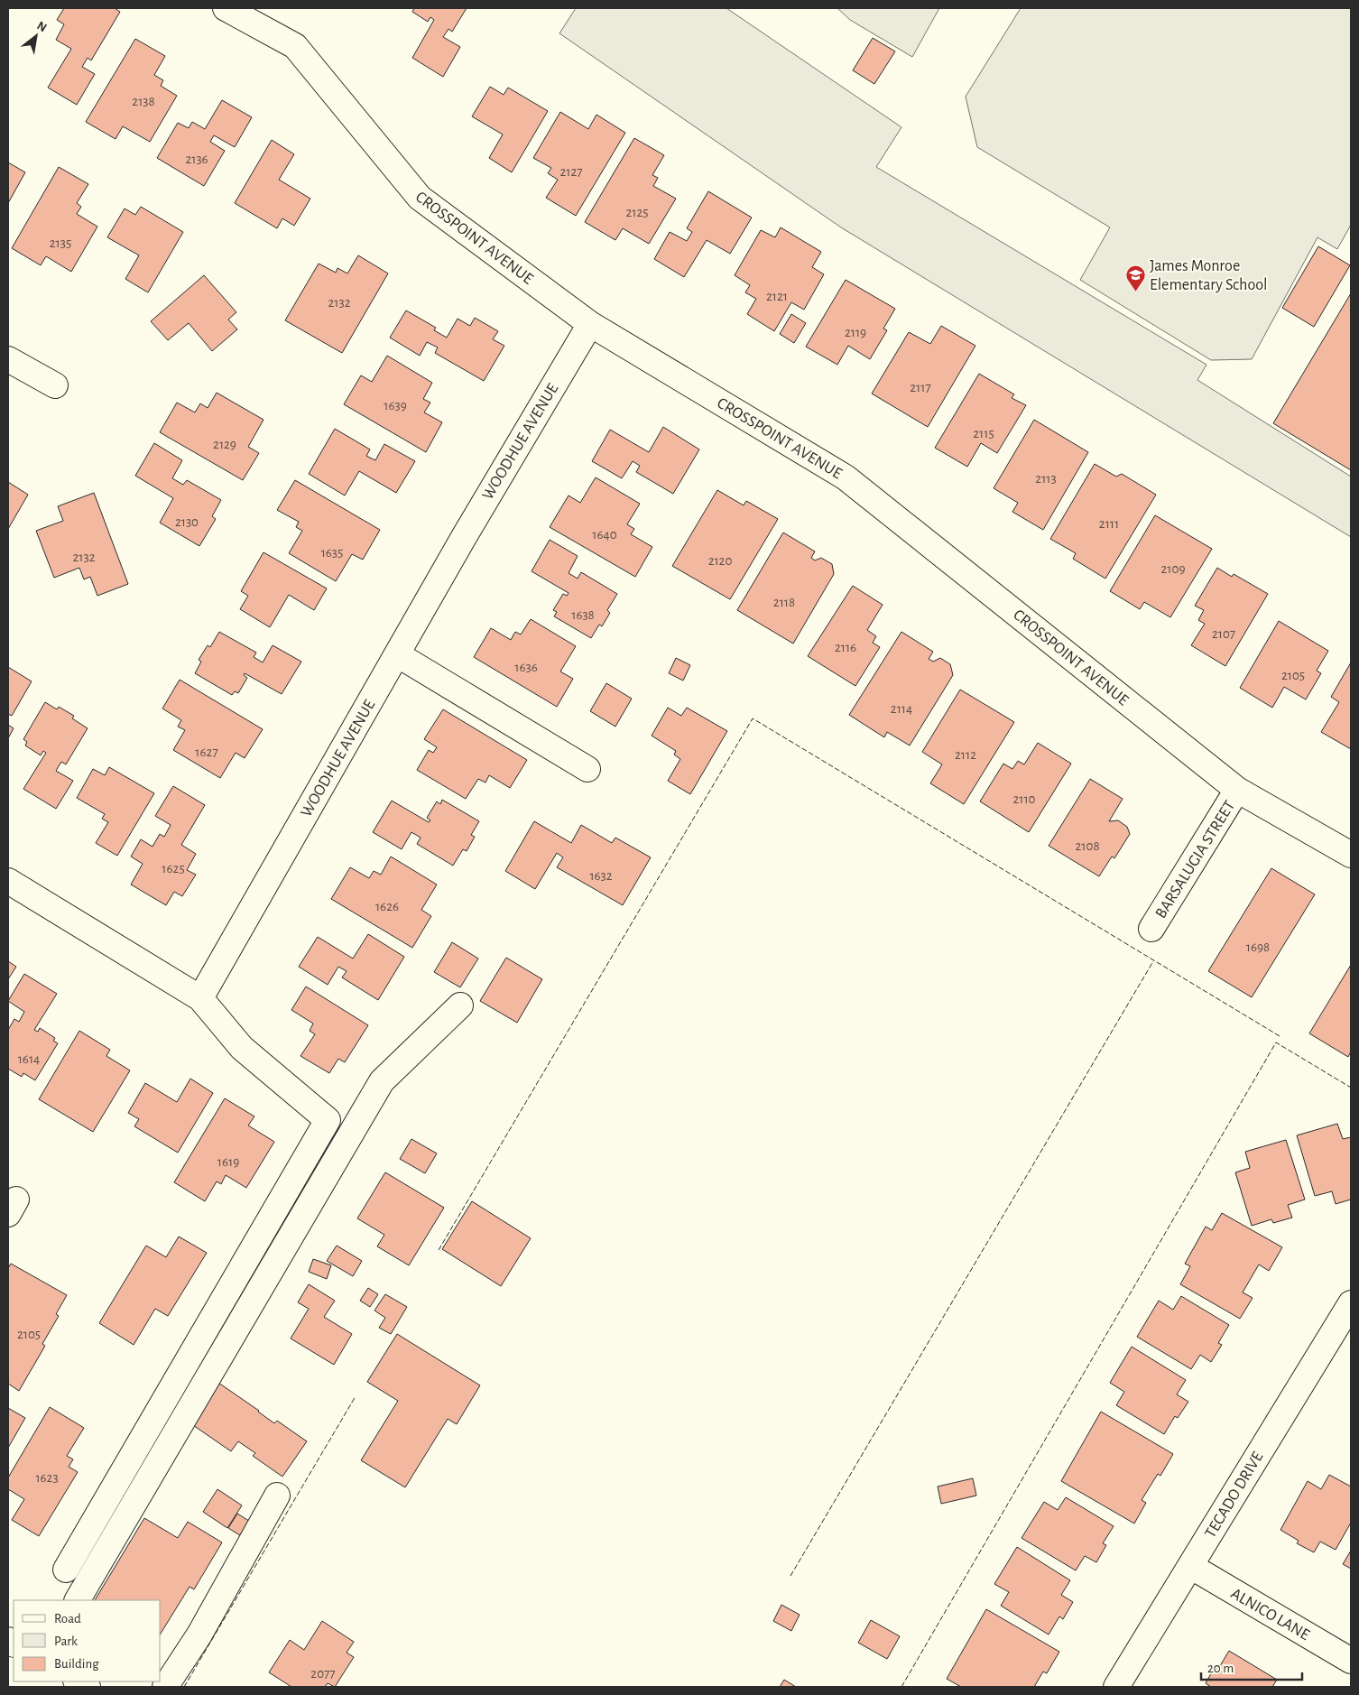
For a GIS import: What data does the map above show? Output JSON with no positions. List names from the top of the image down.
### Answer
{
  "streets": {
    "street": [
      "CROSSPOINT AVENUE",
      "WOODHUE AVENUE",
      "BARSALUGIA STREET",
      "TECADO DRIVE",
      "ALNICO LANE"
    ]
  },
  "crossings": [
    ["CROSSPOINT AVENUE", "WOODHUE AVENUE"],
    ["CROSSPOINT AVENUE", "BARSALUGIA STREET"],
    ["TECADO DRIVE", "ALNICO LANE"]
  ],
  "places": {
    "school or university": ["James Monroe Elementary School"]
  },
  "house_numbers": [
    "2138",
    "2136",
    "2127",
    "2125",
    "2135",
    "2121",
    "2132",
    "2119",
    "2117",
    "1639",
    "2115",
    "2129",
    "2113",
    "2130",
    "2111",
    "1640",
    "1635",
    "2132",
    "2120",
    "2109",
    "2118",
    "1638",
    "2107",
    "2116",
    "1636",
    "2105",
    "2114",
    "1627",
    "2112",
    "2110",
    "2108",
    "1625",
    "1632",
    "1626",
    "1698",
    "1614",
    "1619",
    "2105",
    "1623",
    "2077"
  ],
  "legend": ["Road", "Park", "Building"],
  "scale_bar": "20 m",
  "north": "top right"
}
